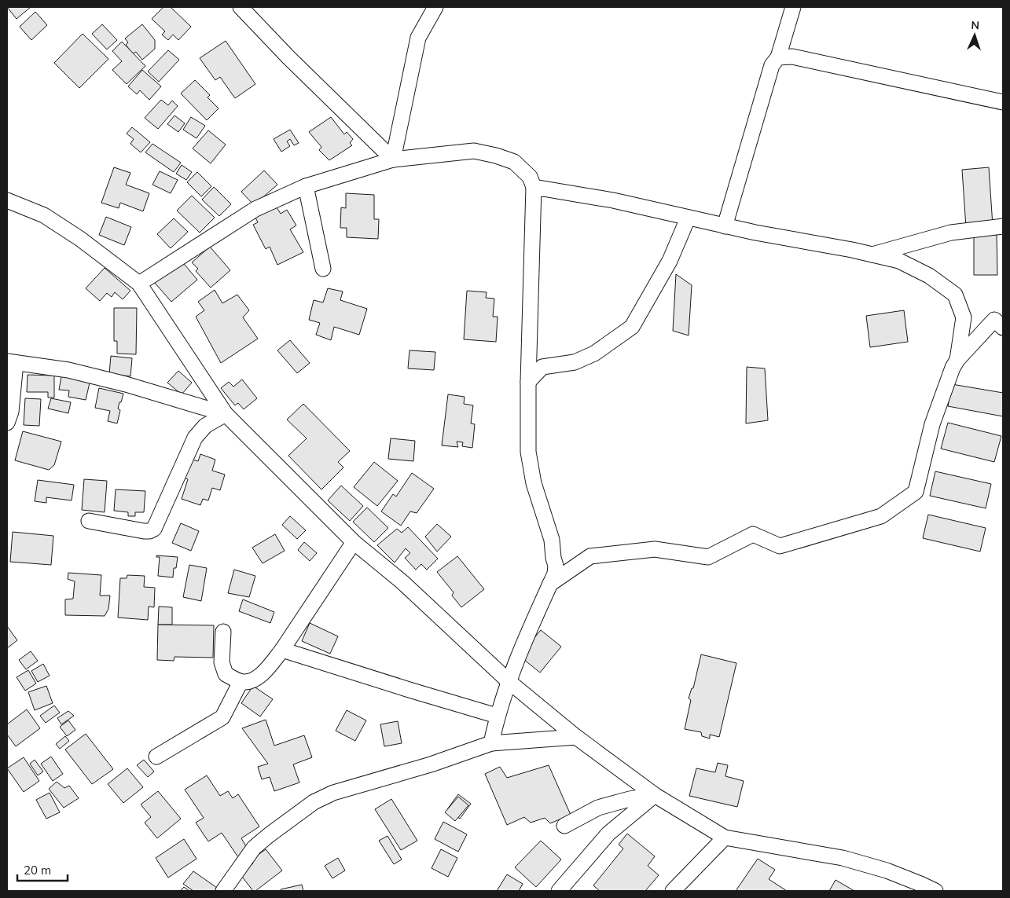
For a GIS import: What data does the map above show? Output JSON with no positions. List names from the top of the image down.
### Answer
{
  "scale_bar": "20 m",
  "north": "top"
}
